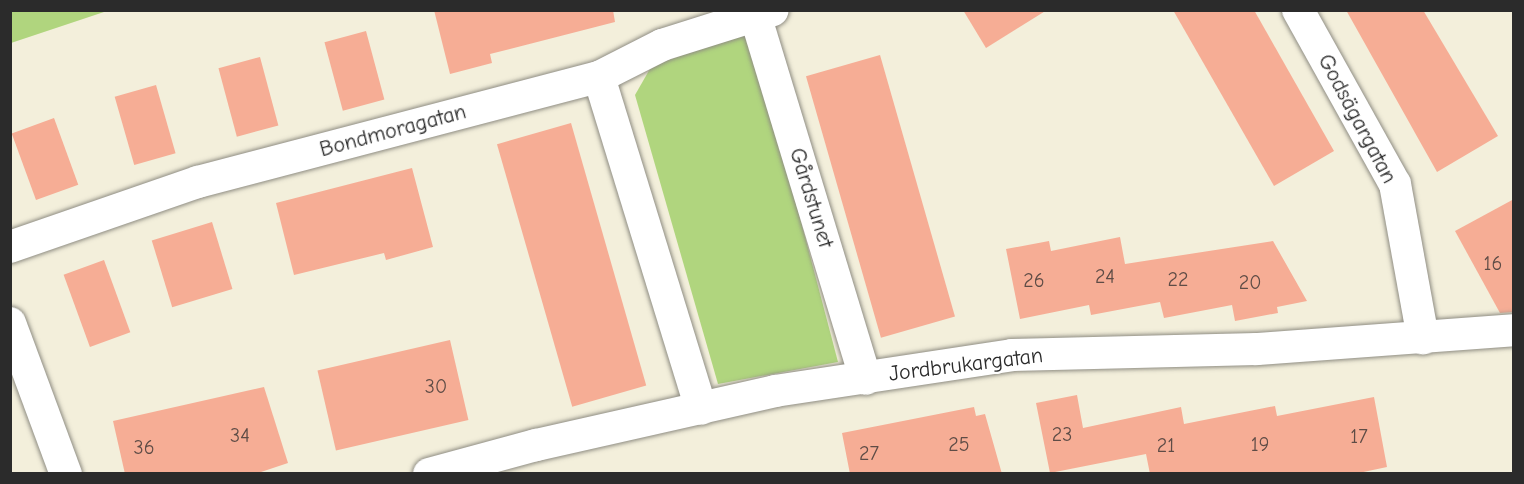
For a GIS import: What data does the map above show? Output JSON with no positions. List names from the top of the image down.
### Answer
{
  "streets": {
    "street": [
      "Godsägargatan",
      "Bondmoragatan",
      "Gårdstunet",
      "Jordbrukargatan"
    ]
  },
  "crossings": [
    ["Godsägargatan", "Jordbrukargatan"],
    ["Bondmoragatan", "Gårdstunet"],
    ["Gårdstunet", "Jordbrukargatan"]
  ],
  "house_numbers": [
    "16",
    "24",
    "22",
    "26",
    "20",
    "30",
    "23",
    "34",
    "17",
    "25",
    "19",
    "21",
    "36",
    "27"
  ]
}
